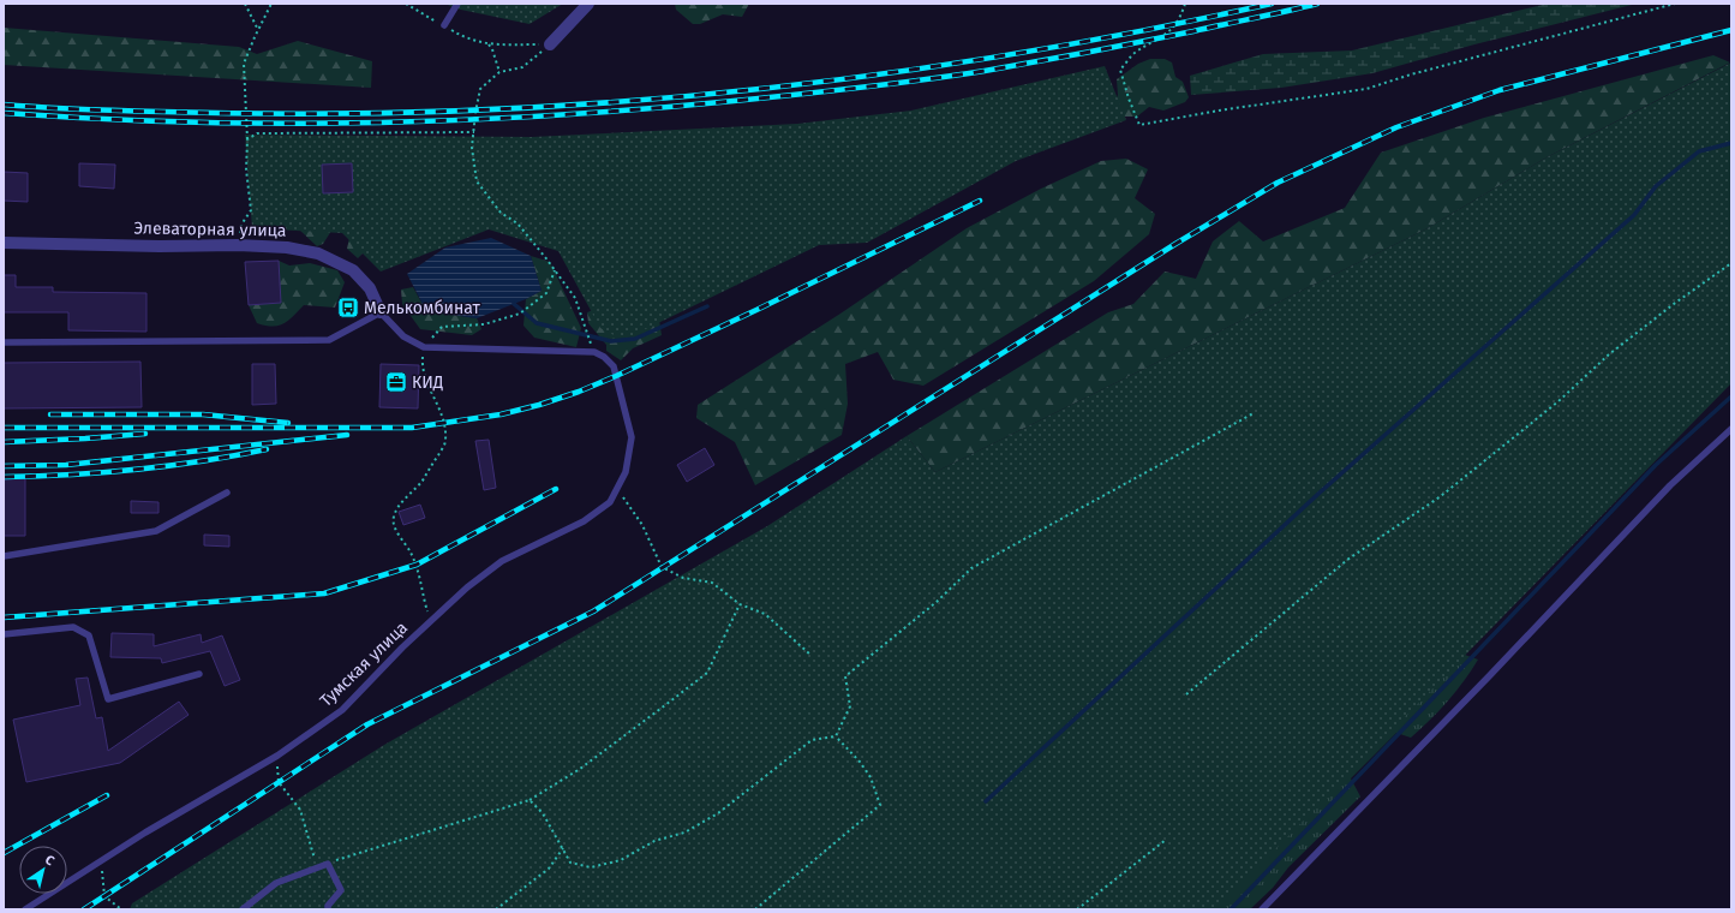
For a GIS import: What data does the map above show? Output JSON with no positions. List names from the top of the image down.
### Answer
{
  "streets": {
    "street": ["Элеваторная улица"],
    "lane": ["Тумская улица"]
  },
  "crossings": [
    ["Элеваторная улица", "Тумская улица"]
  ],
  "places": {
    "bus stop": ["Мелькомбинат"],
    "office": ["КИД"]
  },
  "north": "top right"
}
